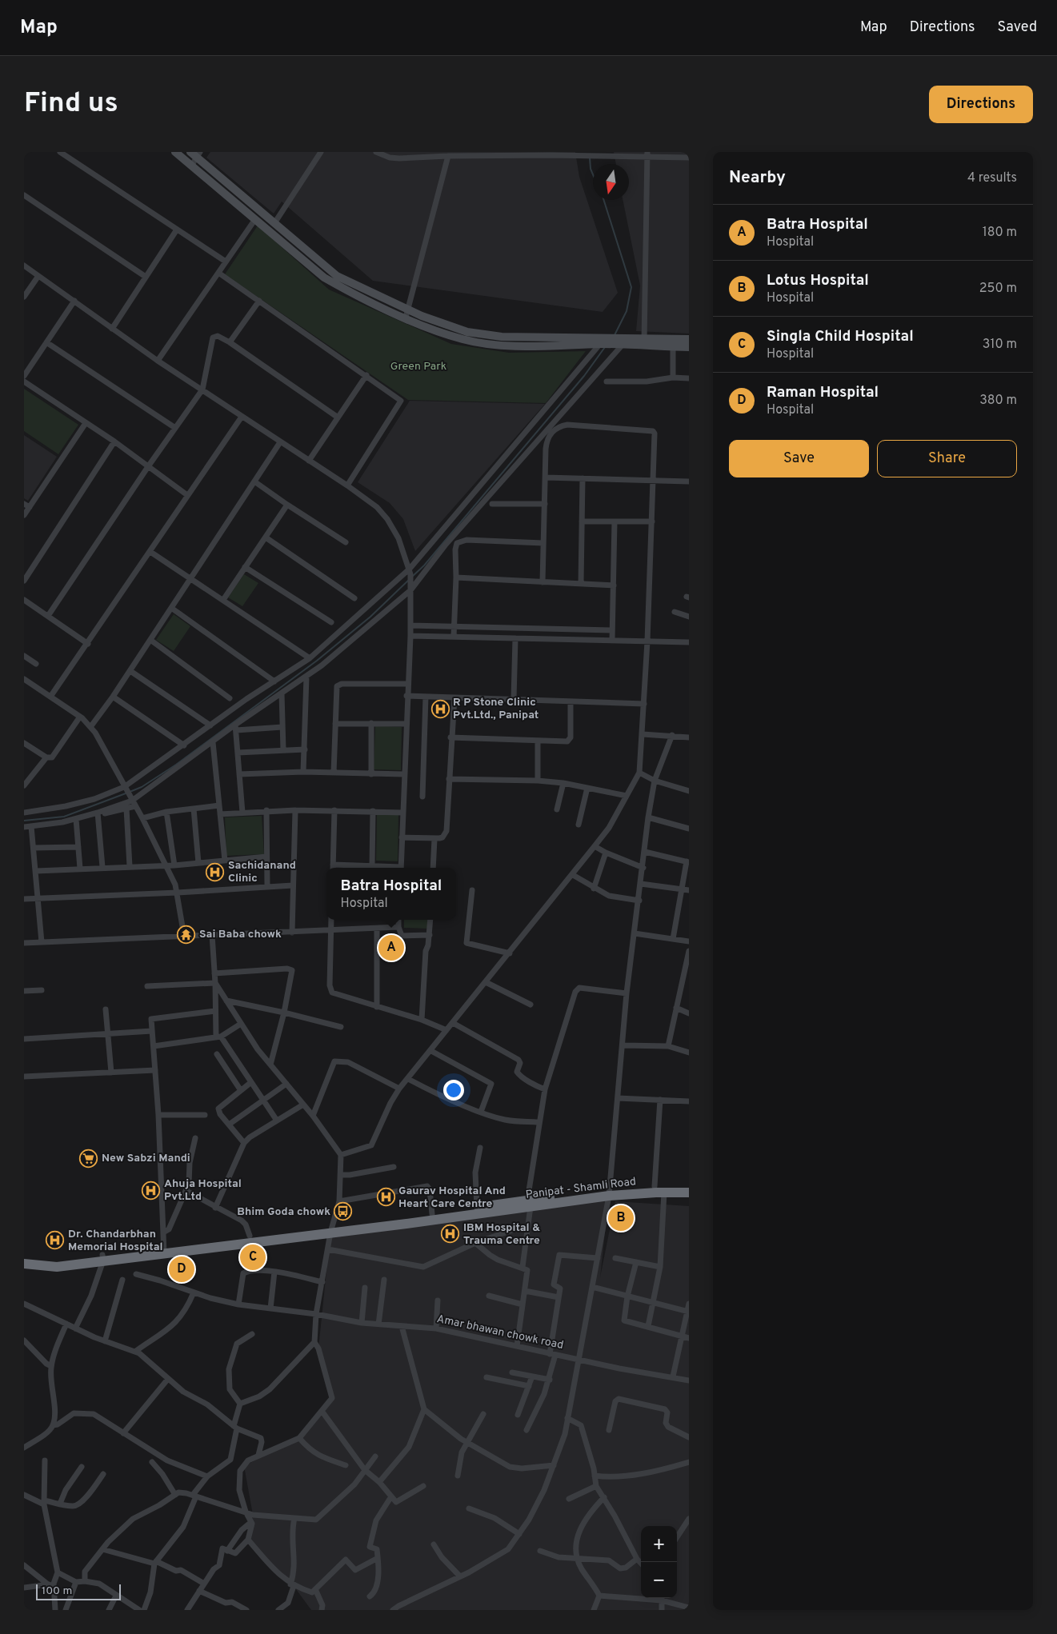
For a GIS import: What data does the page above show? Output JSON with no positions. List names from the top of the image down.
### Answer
{
  "streets": {
    "highway": ["Panipat - Shamli Road"],
    "street": ["Amar bhawan chowk road"]
  },
  "parks": ["Green Park"],
  "places": {
    "hospital": [
      "R P Stone Clinic Pvt.Ltd., Panipat",
      "Sachidanand Clinic",
      "Ahuja Hospital Pvt.Ltd",
      "Gaurav Hospital And Heart Care Centre",
      "IBM Hospital & Trauma Centre",
      "Dr. Chandarbhan Memorial Hospital"
    ],
    "temple": ["Sai Baba chowk"],
    "supermarket": ["New Sabzi Mandi"],
    "bus stop": ["Bhim Goda chowk"]
  },
  "scale_bar": "100 m",
  "north": "bottom",
  "page": {
    "header": "Map",
    "nav": ["Map", "Directions", "Saved"],
    "buttons": [
      "Directions",
      ["Save", "Share"]
    ],
    "title": "Find us",
    "heading": ["Nearby", "4 results"],
    "list": [
      {
        "mark": "A",
        "name": "Batra Hospital",
        "note": "Hospital",
        "value": "180 m"
      },
      {
        "mark": "B",
        "name": "Lotus Hospital",
        "note": "Hospital",
        "value": "250 m"
      },
      {
        "mark": "C",
        "name": "Singla Child Hospital",
        "note": "Hospital",
        "value": "310 m"
      },
      {
        "mark": "D",
        "name": "Raman Hospital",
        "note": "Hospital",
        "value": "380 m"
      }
    ],
    "popup": ["Batra Hospital", "Hospital"],
    "pins": [
      "A",
      "B",
      "C",
      "D"
    ],
    "map_buttons": ["+", "−"],
    "scale": "100 m"
  }
}
